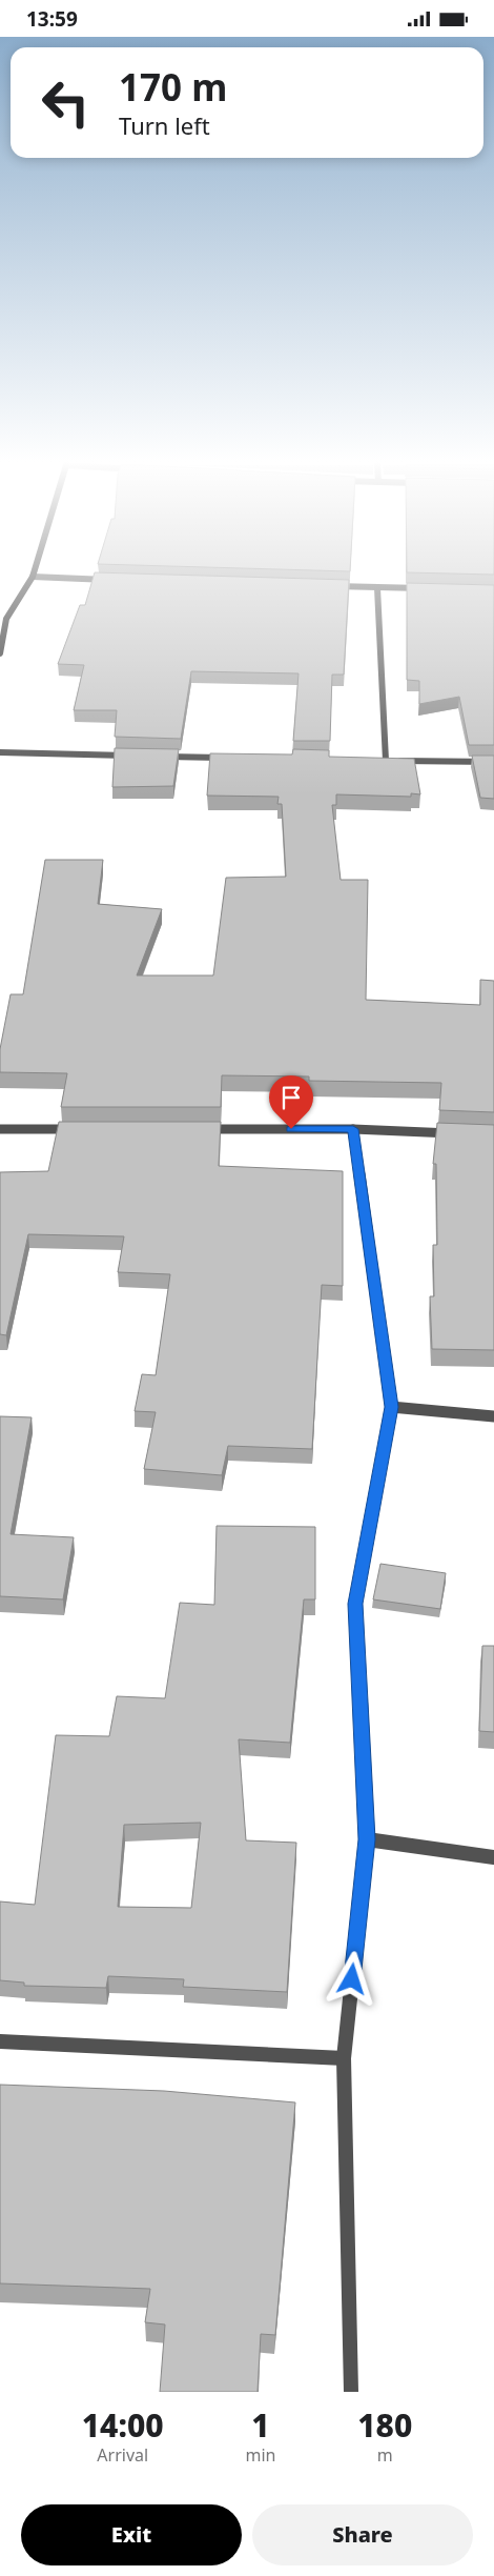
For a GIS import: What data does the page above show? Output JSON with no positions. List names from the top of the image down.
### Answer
{
  "page": {
    "status": "13:59",
    "turn": ["170 m", "Turn left"],
    "eta": [
      "14:00",
      "Arrival",
      "1",
      "min",
      "180",
      "m"
    ],
    "buttons": ["Exit", "Share"]
  }
}
